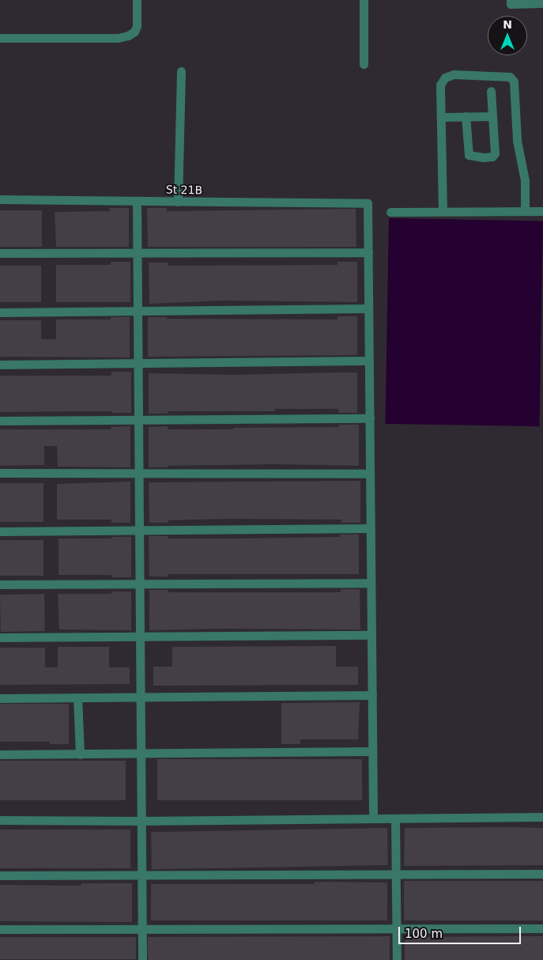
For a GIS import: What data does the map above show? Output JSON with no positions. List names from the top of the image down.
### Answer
{
  "streets": {
    "street": ["St 21B"]
  },
  "scale_bar": "100 m",
  "north": "top"
}
